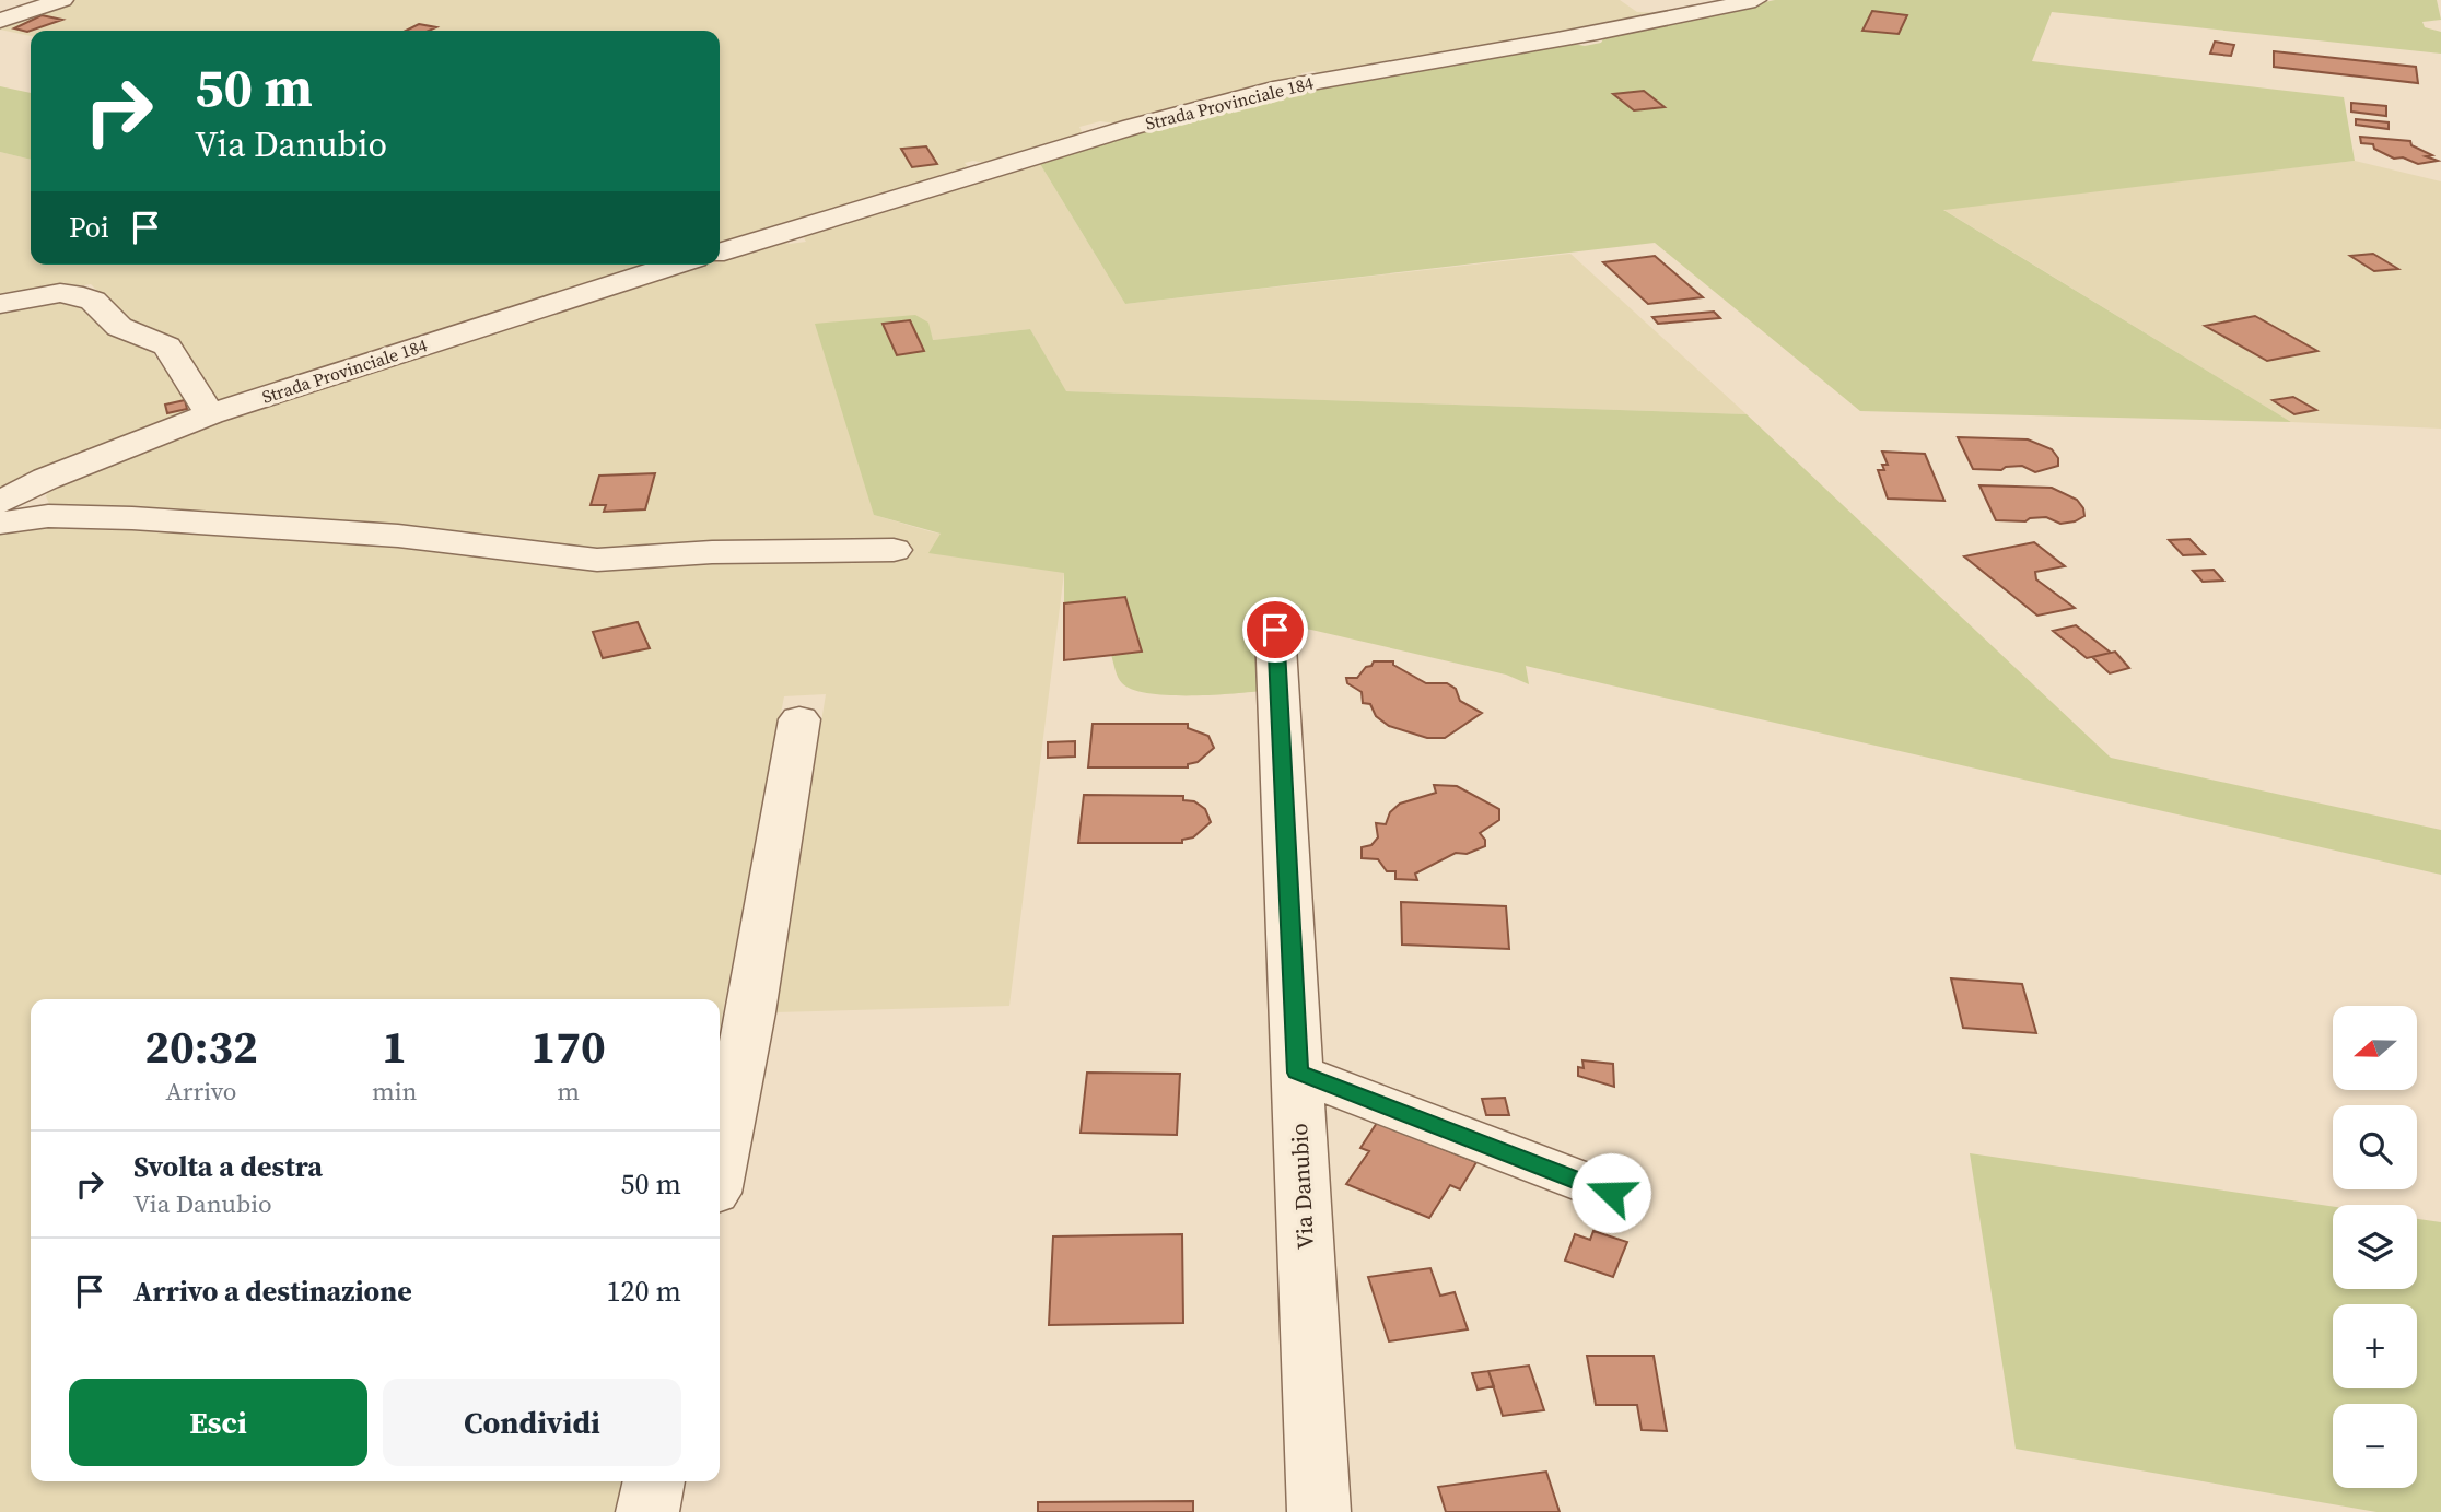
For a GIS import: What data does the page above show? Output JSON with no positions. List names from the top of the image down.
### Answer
{
  "streets": {
    "street": ["Strada Provinciale 184", "Via Danubio"]
  },
  "north": "left",
  "page": {
    "turn": ["50 m", "Via Danubio"],
    "then": "Poi",
    "eta": [
      "20:32",
      "Arrivo",
      "1",
      "min",
      "170",
      "m"
    ],
    "map_buttons": ["+", "−"],
    "list": [
      {
        "name": "Svolta a destra",
        "note": "Via Danubio",
        "value": "50 m"
      },
      {
        "name": "Arrivo a destinazione",
        "value": "120 m"
      }
    ],
    "buttons": ["Esci", "Condividi"]
  }
}
